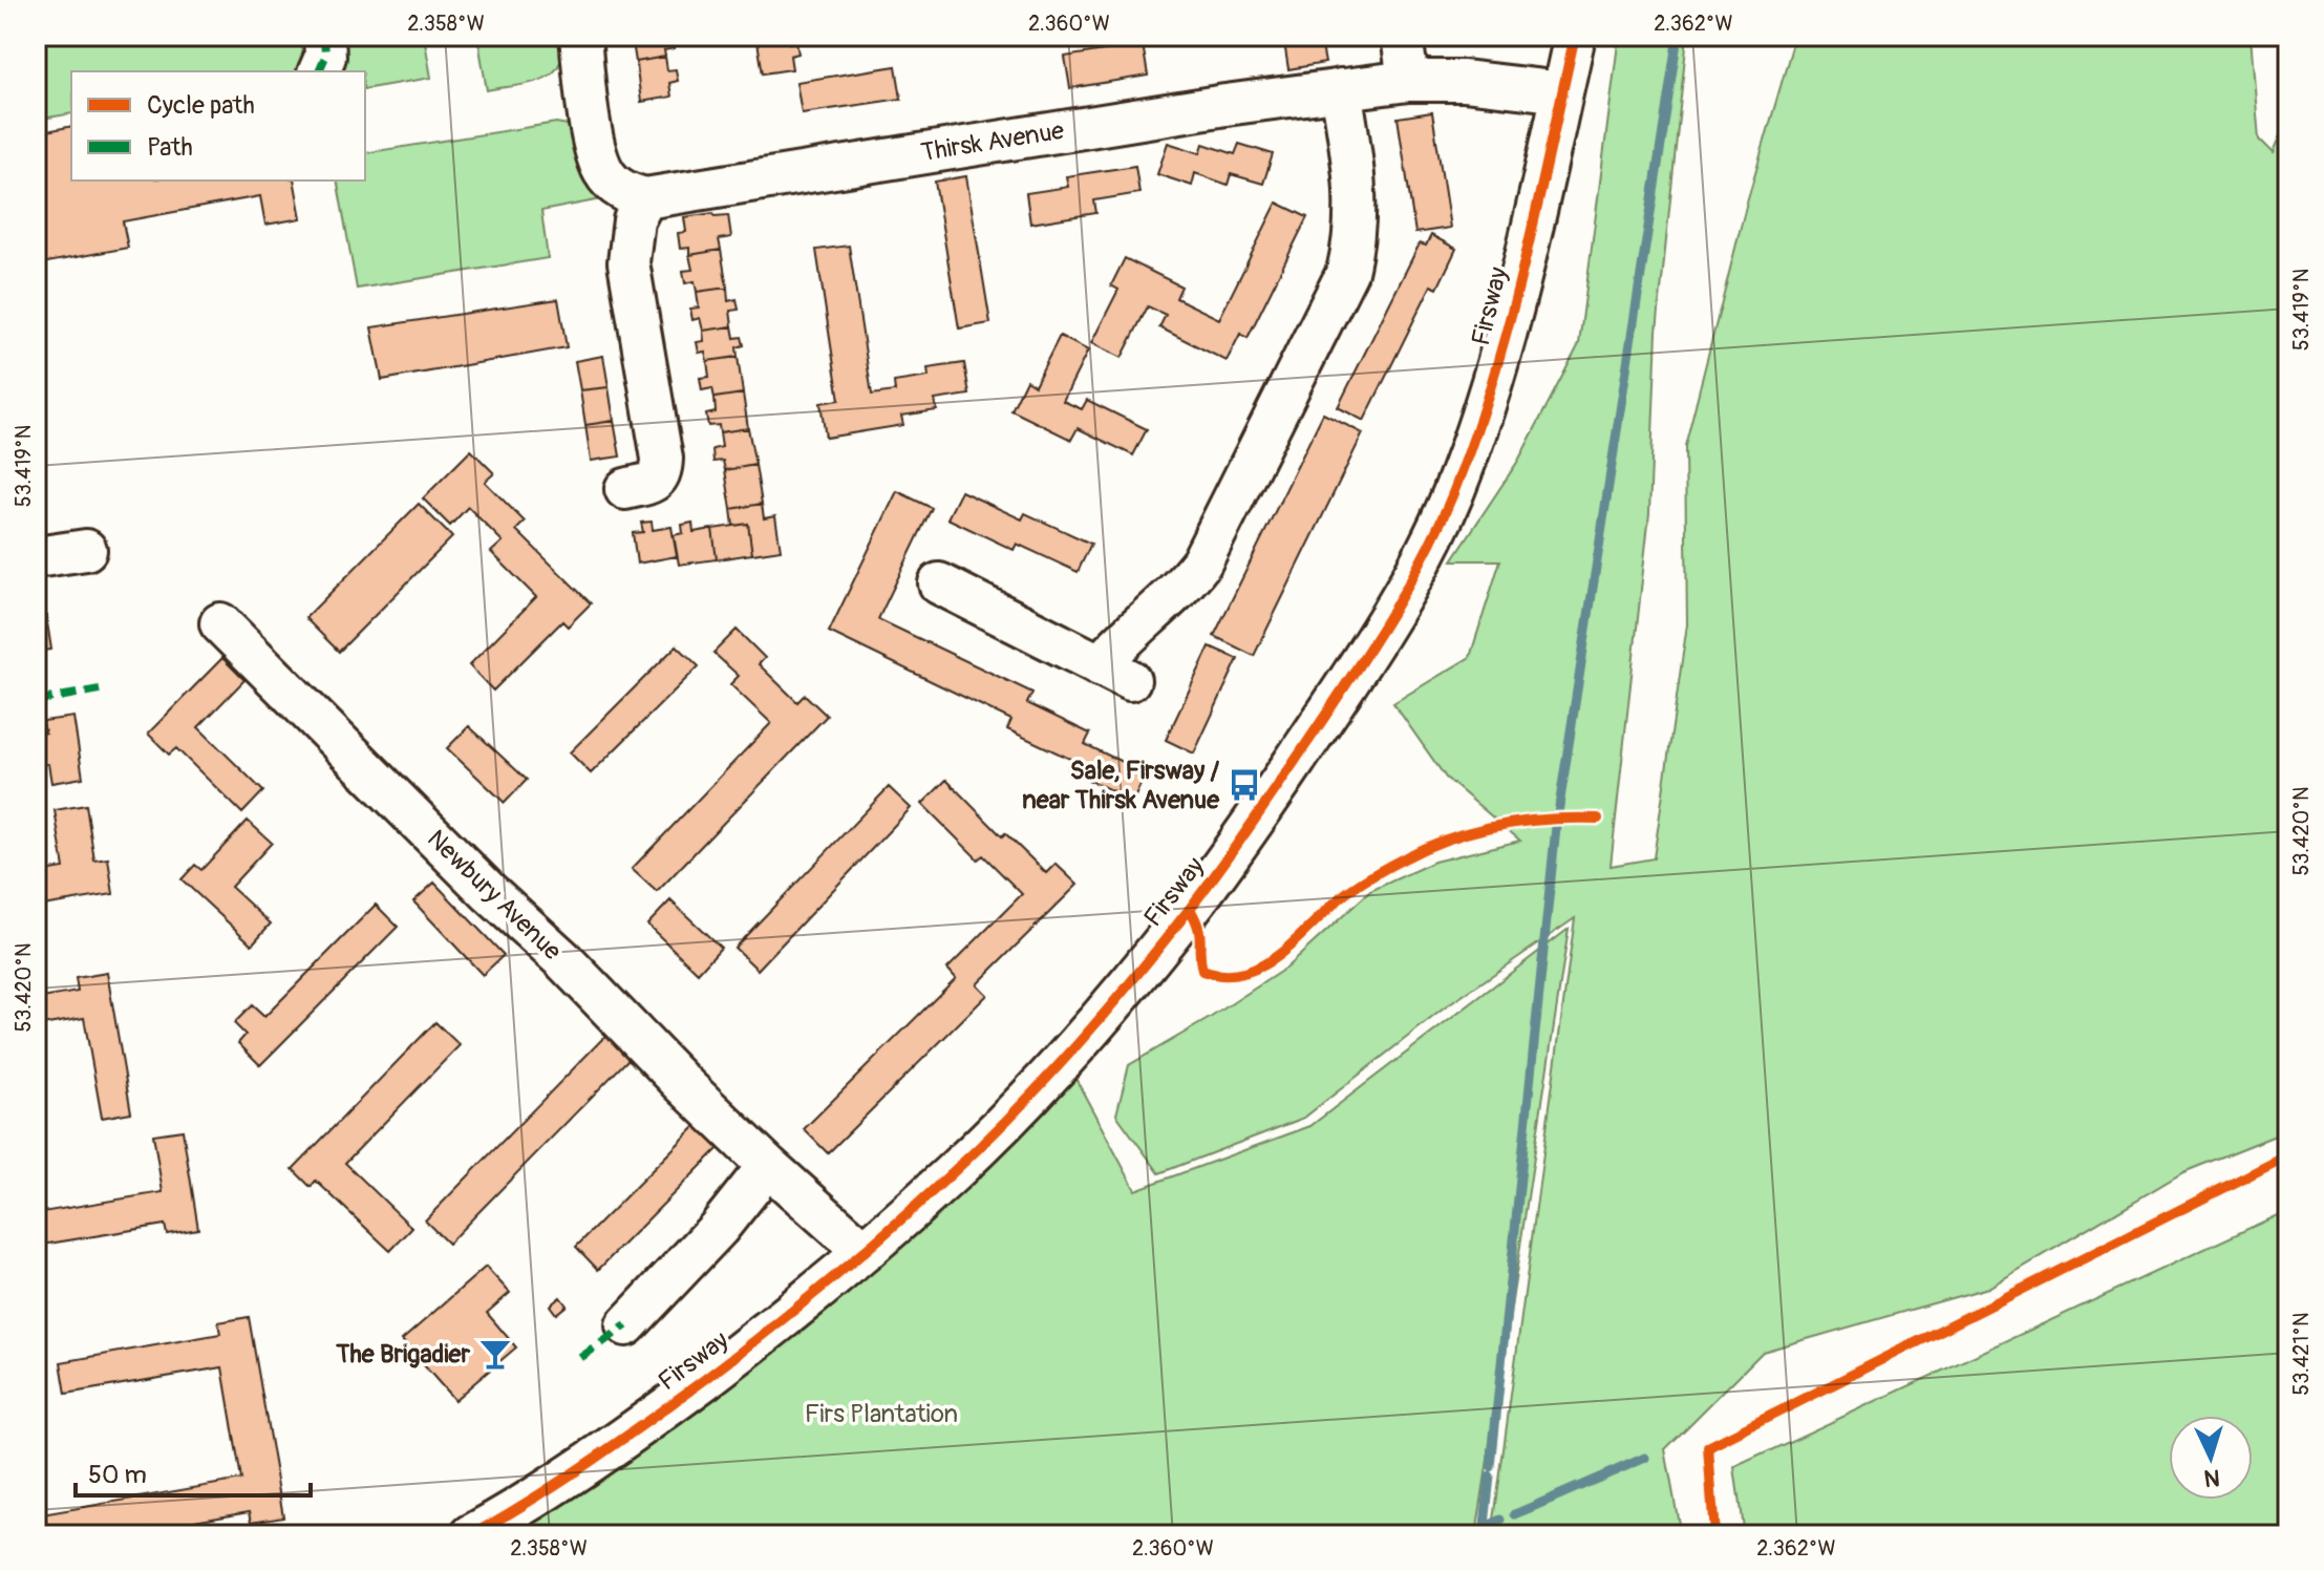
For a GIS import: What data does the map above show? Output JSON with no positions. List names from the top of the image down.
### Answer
{
  "streets": {
    "street": ["Thirsk Avenue", "Firsway", "Newbury Avenue"]
  },
  "crossings": [
    ["Thirsk Avenue", "Firsway"],
    ["Firsway", "Newbury Avenue"]
  ],
  "parks": ["Firs Plantation"],
  "places": {
    "bus stop": ["Sale, Firsway / near Thirsk Avenue"],
    "bar": ["The Brigadier"]
  },
  "legend": ["Cycle path", "Path"],
  "scale_bar": "50 m",
  "north": "bottom",
  "coordinates": [
    "2.358°W",
    "2.360°W",
    "2.362°W",
    "53.419°N",
    "53.420°N",
    "53.421°N"
  ]
}
